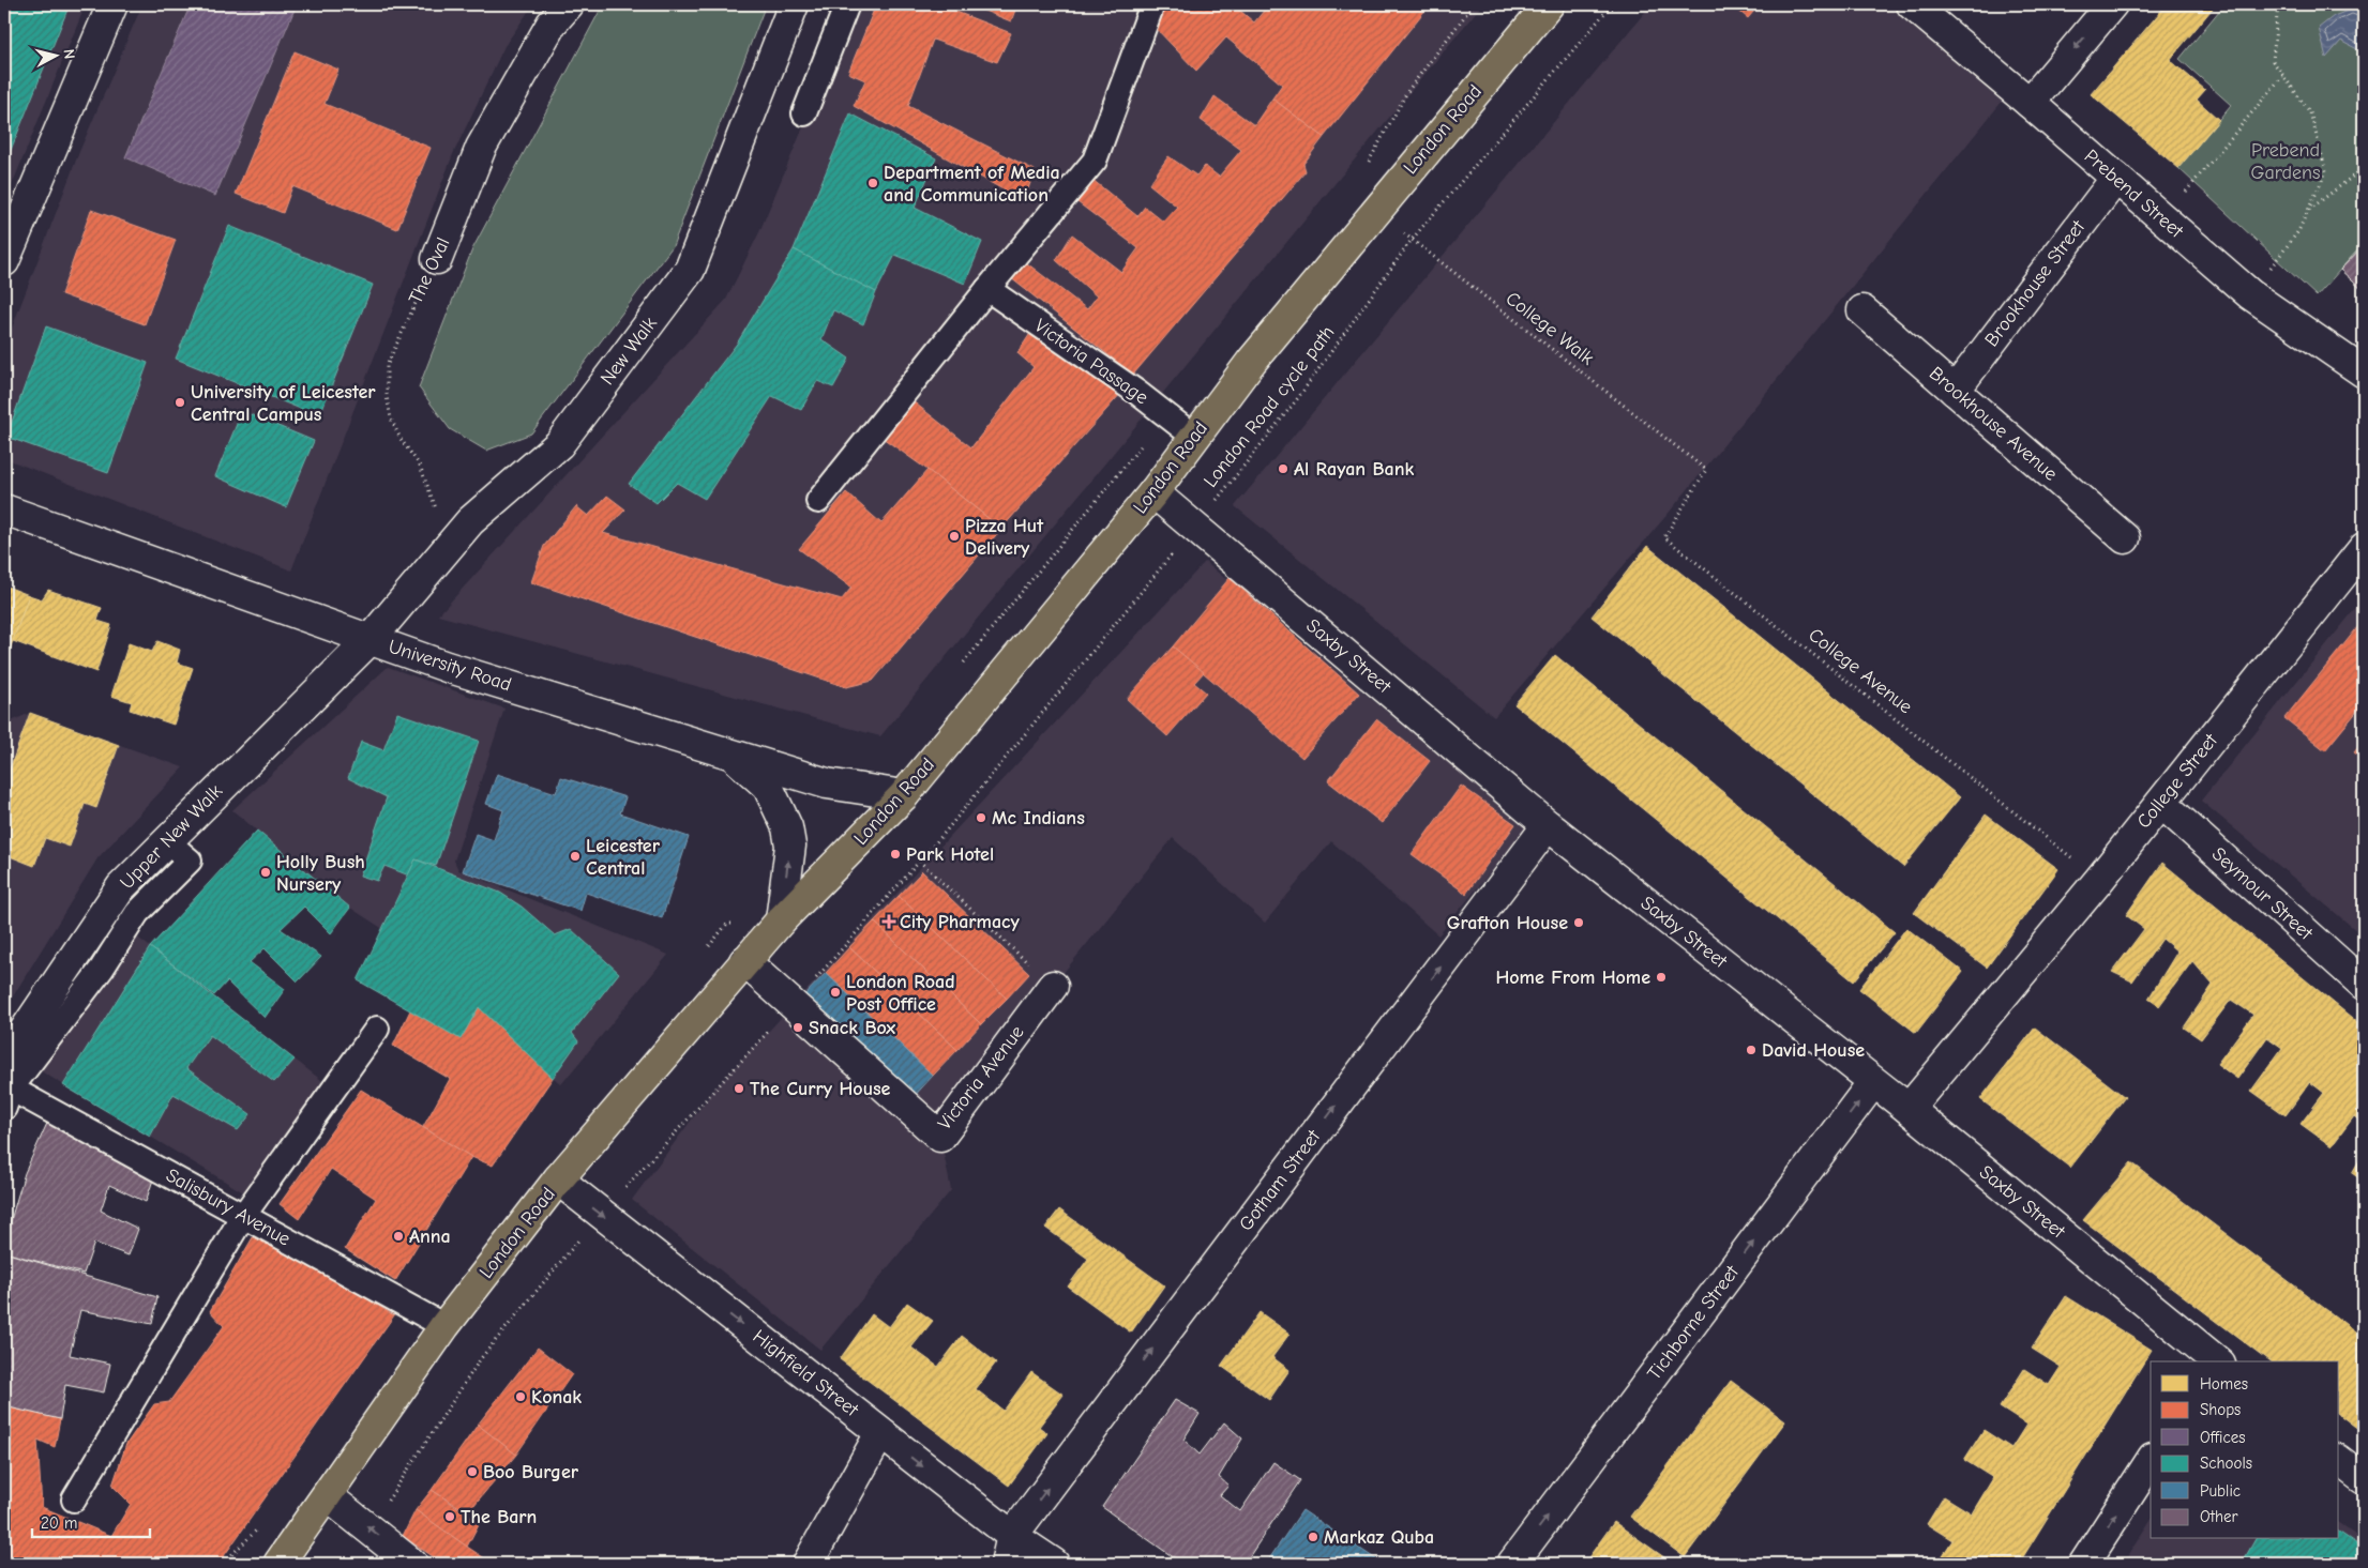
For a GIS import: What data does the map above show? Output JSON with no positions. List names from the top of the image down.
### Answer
{
  "streets": {
    "main road": ["London Road"],
    "street": [
      "Prebend Street",
      "The Oval",
      "Brookhouse Street",
      "New Walk",
      "Brookhouse Avenue",
      "Saxby Street",
      "University Road",
      "College Street",
      "Upper New Walk",
      "Seymour Street",
      "Victoria Avenue",
      "Gotham Street",
      "Tichborne Street",
      "Highfield Street"
    ],
    "lane": ["Victoria Passage", "Salisbury Avenue"],
    "path": ["College Walk", "London Road cycle path", "College Avenue"]
  },
  "crossings": [
    ["London Road", "College Walk"],
    ["London Road", "Victoria Passage"],
    ["London Road", "Saxby Street"],
    ["London Road", "University Road"],
    ["London Road", "Victoria Avenue"],
    ["London Road", "Salisbury Avenue"],
    ["London Road", "Highfield Street"],
    ["Prebend Street", "Brookhouse Street"],
    ["The Oval", "New Walk"],
    ["Brookhouse Street", "Brookhouse Avenue"],
    ["College Walk", "London Road cycle path"],
    ["College Walk", "College Avenue"],
    ["New Walk", "University Road"],
    ["New Walk", "Upper New Walk"],
    ["London Road cycle path", "Saxby Street"],
    ["Saxby Street", "College Street"],
    ["Saxby Street", "Gotham Street"],
    ["Saxby Street", "Tichborne Street"],
    ["University Road", "Upper New Walk"],
    ["College Avenue", "College Street"],
    ["College Street", "Seymour Street"],
    ["Gotham Street", "Highfield Street"]
  ],
  "one_way": ["Gotham Street", "Tichborne Street", "Highfield Street"],
  "parks": ["Prebend Gardens"],
  "places": {
    "other": [
      "Department of Media and Communication",
      "University of Leicester Central Campus",
      "Al Rayan Bank",
      "Pizza Hut Delivery",
      "Mc Indians",
      "Park Hotel",
      "Leicester Central",
      "Holly Bush Nursery",
      "Grafton House",
      "Home From Home",
      "London Road Post Office",
      "Snack Box",
      "David House",
      "The Curry House",
      "Anna",
      "Konak",
      "Boo Burger",
      "The Barn",
      "Markaz Quba"
    ],
    "health": ["City Pharmacy"]
  },
  "legend": [
    "Homes",
    "Shops",
    "Offices",
    "Schools",
    "Public",
    "Other"
  ],
  "scale_bar": "20 m",
  "north": "right"
}
